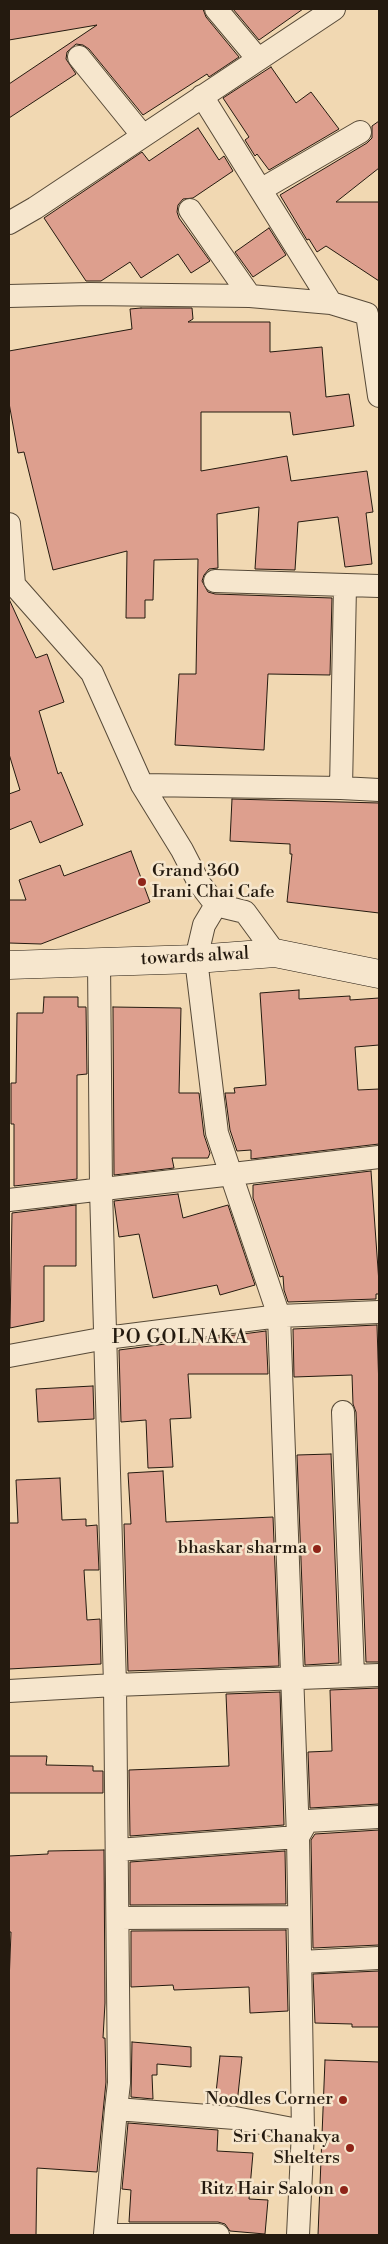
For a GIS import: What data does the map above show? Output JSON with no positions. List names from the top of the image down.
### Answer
{
  "streets": {
    "main road": ["towards alwal"]
  },
  "districts": ["PO GOLNAKA"],
  "places": [
    "Grand 360 Irani Chai Cafe",
    "bhaskar sharma",
    "Noodles Corner",
    "Sri Chanakya Shelters",
    "Ritz Hair Saloon"
  ]
}
